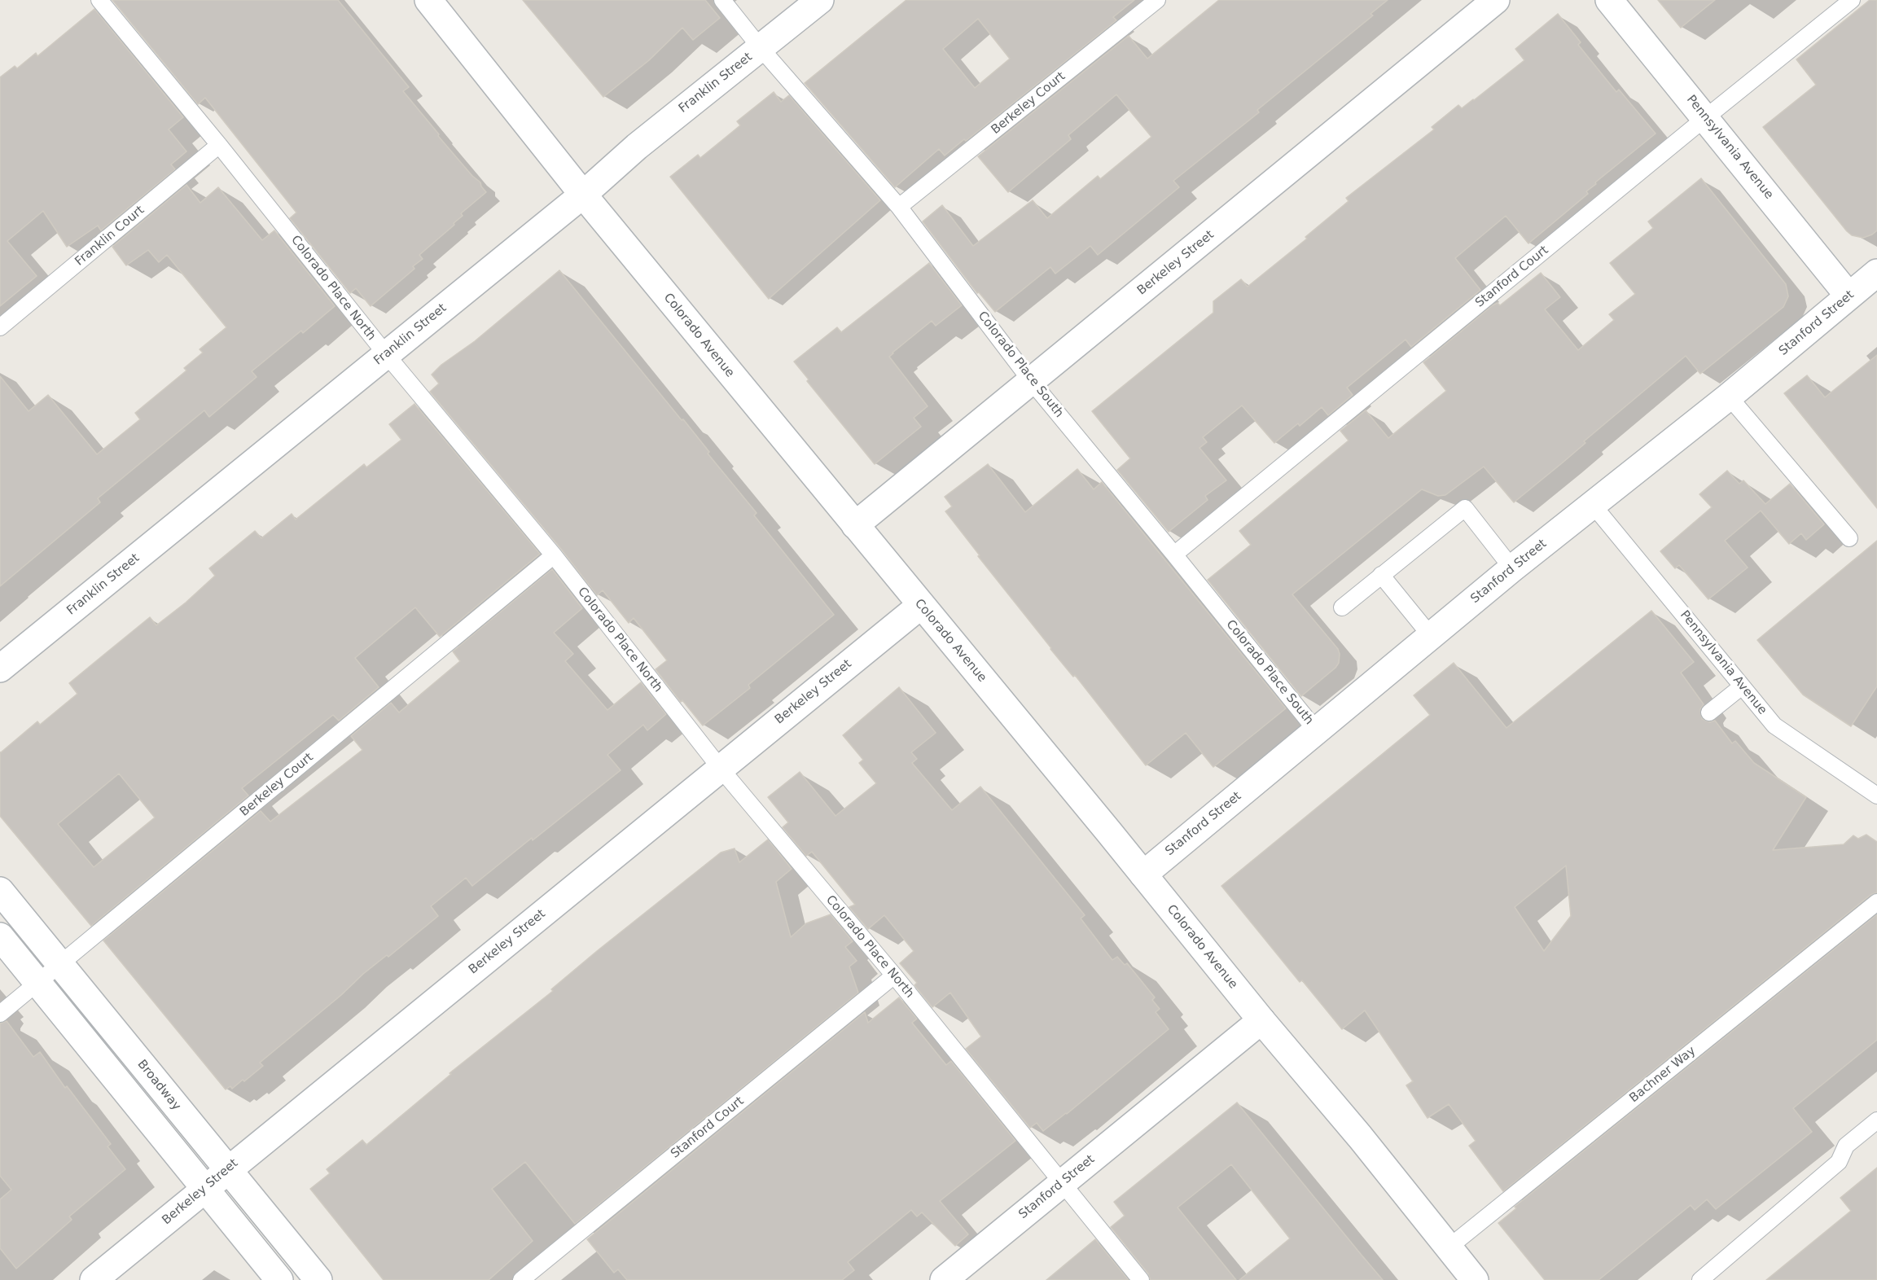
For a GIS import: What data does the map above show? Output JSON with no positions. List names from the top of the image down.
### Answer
{
  "streets": {
    "street": [
      "Franklin Street",
      "Pennsylvania Avenue",
      "Berkeley Street",
      "Stanford Street",
      "Colorado Avenue",
      "Broadway"
    ],
    "lane": [
      "Berkeley Court",
      "Franklin Court",
      "Stanford Court",
      "Colorado Place North",
      "Colorado Place South",
      "Bachner Way"
    ]
  },
  "crossings": [
    ["Franklin Street", "Colorado Place North"],
    ["Franklin Street", "Colorado Avenue"],
    ["Franklin Street", "Colorado Place South"],
    ["Berkeley Court", "Colorado Place North"],
    ["Berkeley Court", "Colorado Place South"],
    ["Berkeley Court", "Broadway"],
    ["Pennsylvania Avenue", "Stanford Court"],
    ["Pennsylvania Avenue", "Stanford Street"],
    ["Franklin Court", "Colorado Place North"],
    ["Berkeley Street", "Colorado Place North"],
    ["Berkeley Street", "Colorado Avenue"],
    ["Berkeley Street", "Colorado Place South"],
    ["Berkeley Street", "Broadway"],
    ["Stanford Court", "Colorado Place North"],
    ["Stanford Court", "Colorado Place South"],
    ["Colorado Place North", "Stanford Street"],
    ["Stanford Street", "Colorado Avenue"],
    ["Stanford Street", "Colorado Place South"],
    ["Colorado Avenue", "Bachner Way"]
  ]
}
